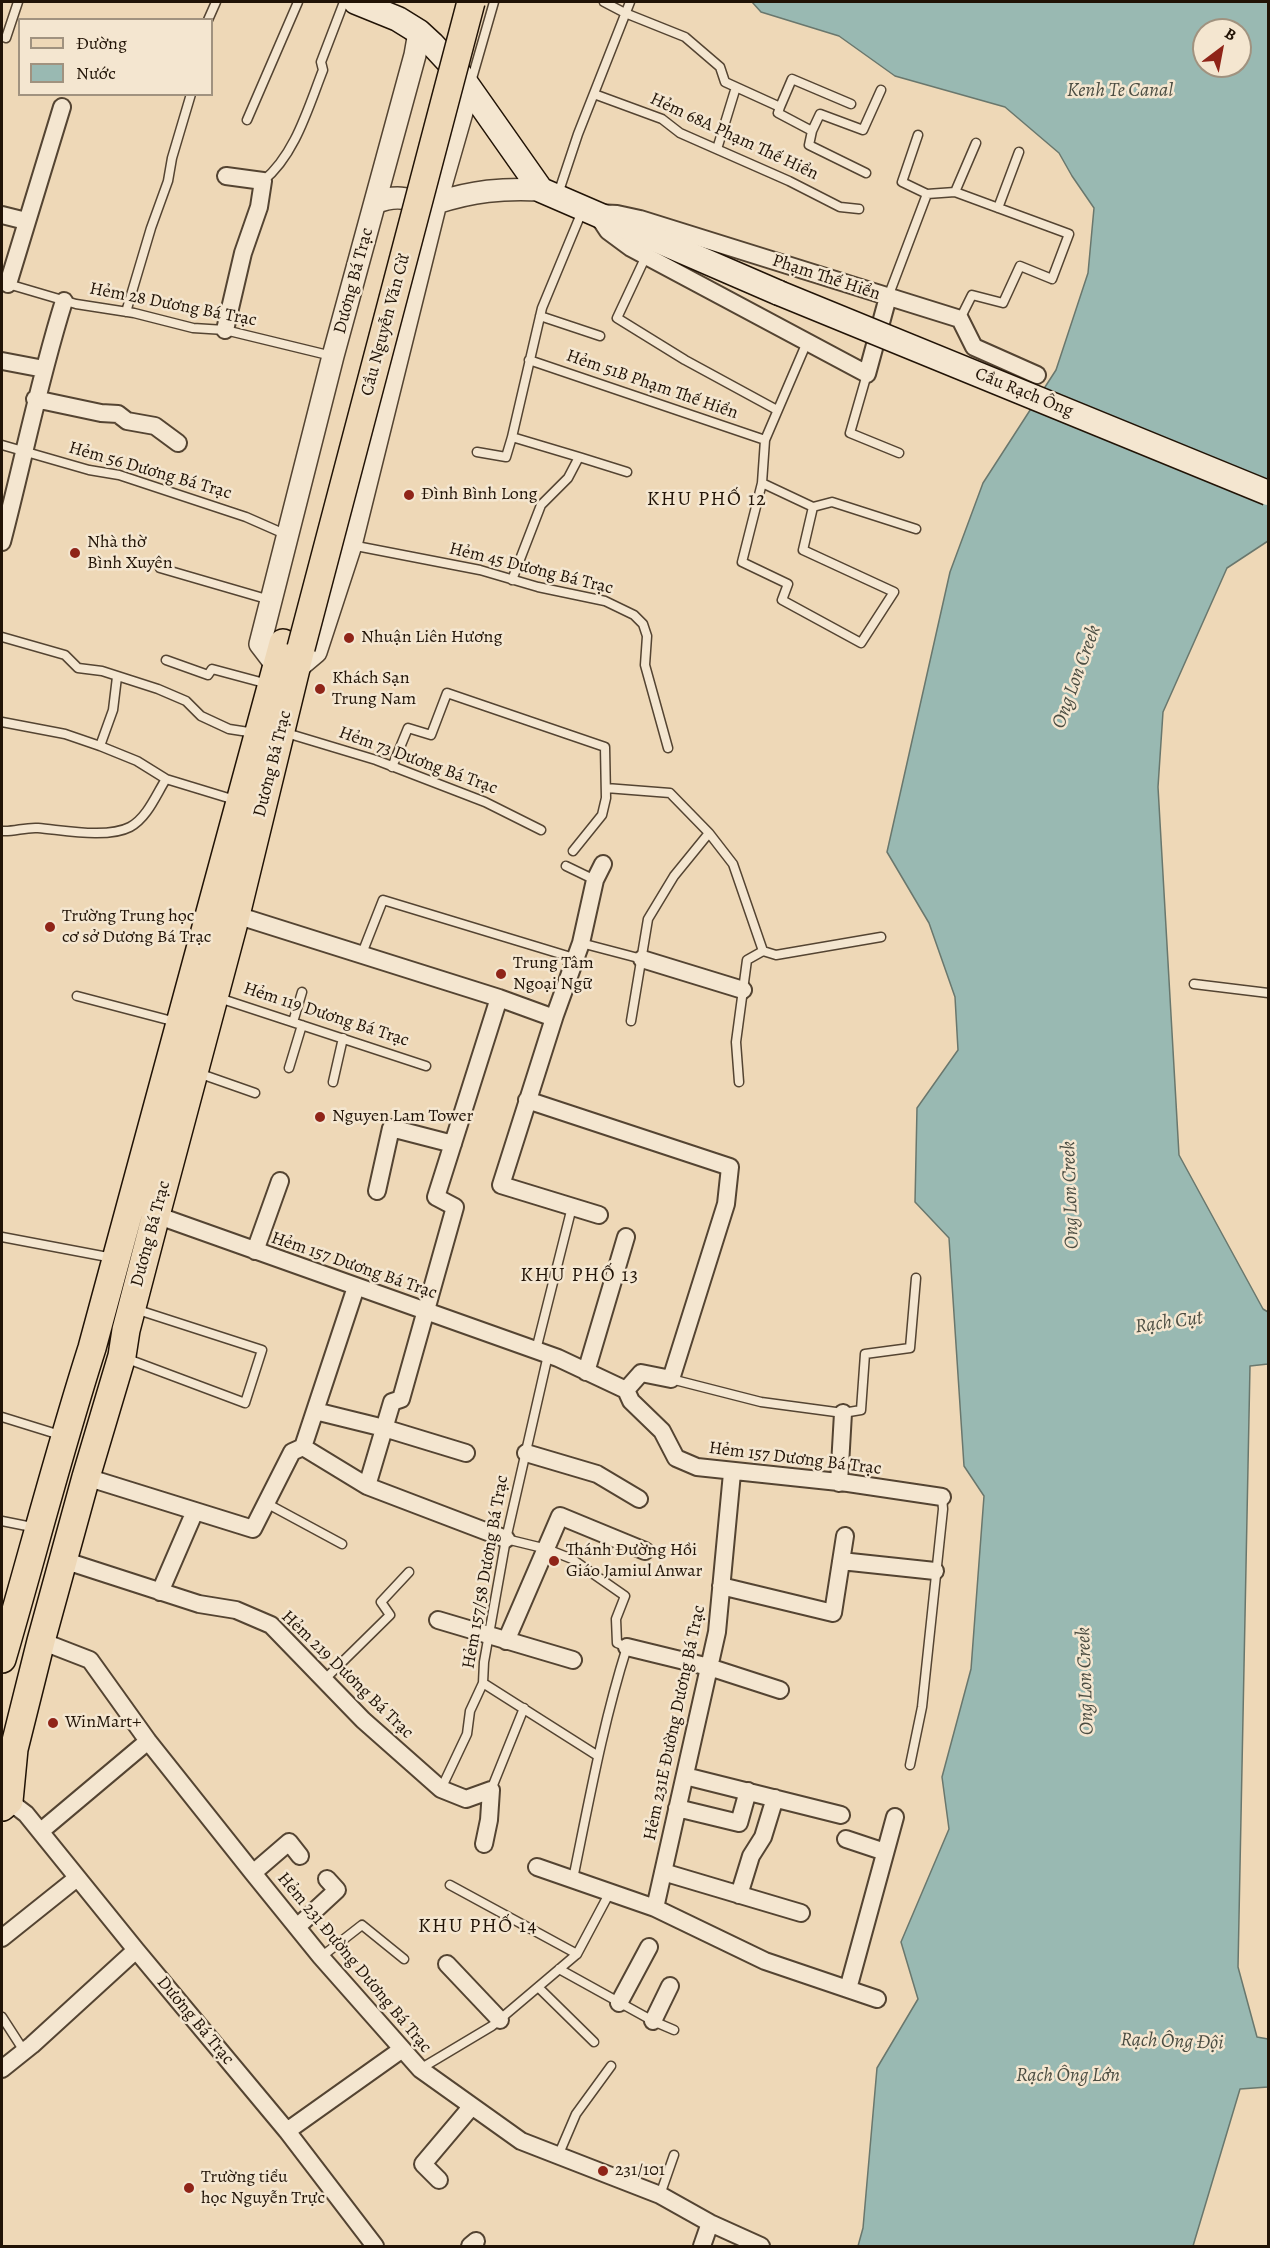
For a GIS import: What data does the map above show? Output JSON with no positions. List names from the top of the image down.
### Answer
{
  "streets": {
    "main road": [
      "Phạm Thế Hiển",
      "Dương Bá Trạc",
      "Cầu Nguyễn Văn Cừ",
      "Cầu Rạch Ông"
    ],
    "street": [
      "Hẻm 157 Dương Bá Trạc",
      "Hẻm 219 Dương Bá Trạc",
      "Hẻm 231E Đường Dương Bá Trạc",
      "Hẻm 231 Đường Dương Bá Trạc"
    ],
    "lane": [
      "Hẻm 68A Phạm Thế Hiển",
      "Hẻm 28 Dương Bá Trạc",
      "Hẻm 51B Phạm Thế Hiển",
      "Hẻm 56 Dương Bá Trạc",
      "Hẻm 45 Dương Bá Trạc",
      "Hẻm 73 Dương Bá Trạc",
      "Hẻm 119 Dương Bá Trạc",
      "Hẻm 157/58 Dương Bá Trạc"
    ]
  },
  "crossings": [
    ["Phạm Thế Hiển", "Cầu Rạch Ông"],
    ["Dương Bá Trạc", "Hẻm 28 Dương Bá Trạc"],
    ["Dương Bá Trạc", "Cầu Nguyễn Văn Cừ"],
    ["Dương Bá Trạc", "Hẻm 56 Dương Bá Trạc"],
    ["Dương Bá Trạc", "Hẻm 45 Dương Bá Trạc"],
    ["Dương Bá Trạc", "Hẻm 73 Dương Bá Trạc"],
    ["Dương Bá Trạc", "Hẻm 119 Dương Bá Trạc"],
    ["Dương Bá Trạc", "Hẻm 157 Dương Bá Trạc"],
    ["Dương Bá Trạc", "Hẻm 219 Dương Bá Trạc"],
    ["Dương Bá Trạc", "Hẻm 231 Đường Dương Bá Trạc"],
    ["Hẻm 157 Dương Bá Trạc", "Hẻm 157/58 Dương Bá Trạc"],
    ["Hẻm 157 Dương Bá Trạc", "Hẻm 231E Đường Dương Bá Trạc"],
    ["Hẻm 157/58 Dương Bá Trạc", "Hẻm 219 Dương Bá Trạc"]
  ],
  "districts": ["KHU PHỐ 12", "KHU PHỐ 13", "KHU PHỐ 14"],
  "water": [
    "Kenh Te Canal",
    "Ong Lon Creek",
    "Rạch Cụt",
    "Rạch Ông Đội",
    "Rạch Ông Lớn"
  ],
  "places": [
    "Đình Bình Long",
    "Nhà thờ Bình Xuyên",
    "Nhuận Liên Hương",
    "Khách Sạn Trung Nam",
    "Trường Trung học cơ sở Dương Bá Trạc",
    "Trung Tâm Ngoại Ngữ",
    "Nguyen Lam Tower",
    "Thánh Đường Hồi Giáo Jamiul Anwar",
    "WinMart+",
    "231/101",
    "Trường tiểu học Nguyễn Trực"
  ],
  "legend": ["Đường", "Nước"],
  "north": "top right"
}
